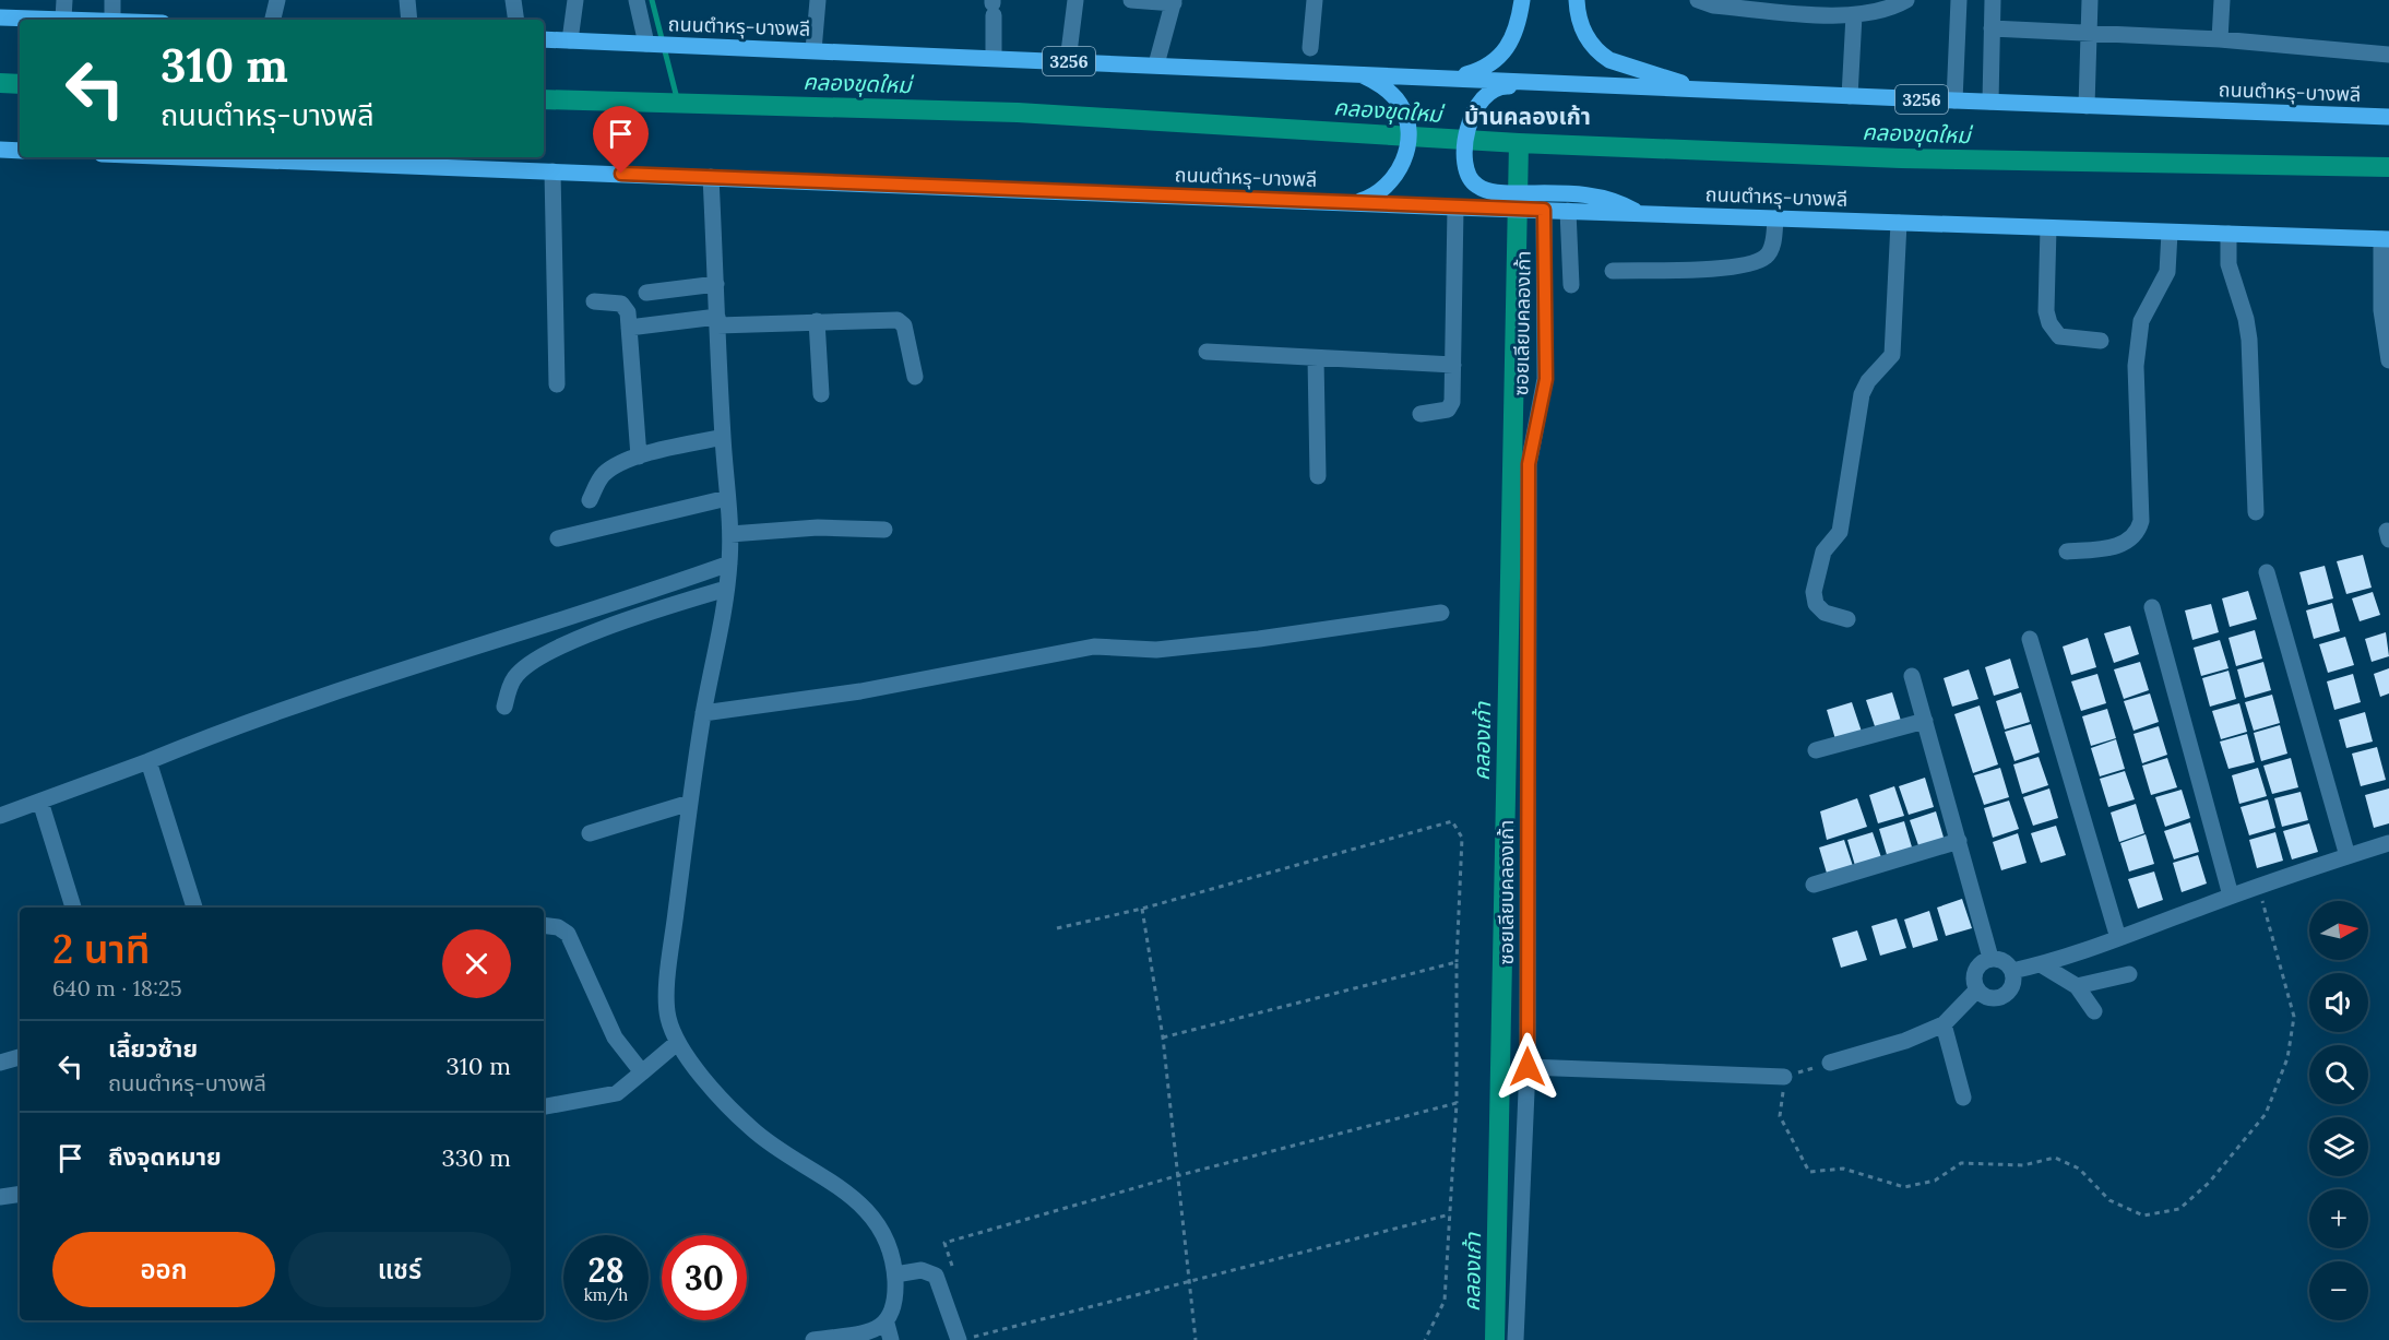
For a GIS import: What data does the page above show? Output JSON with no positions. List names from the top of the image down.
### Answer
{
  "streets": {
    "main road": ["ถนนตำหรุ-บางพลี", "3256"],
    "street": ["ซอยเลียบคลองเก้า"]
  },
  "crossings": [
    ["ถนนตำหรุ-บางพลี", "ซอยเลียบคลองเก้า"]
  ],
  "districts": ["บ้านคลองเก้า"],
  "water": ["คลองขุดใหม่", "คลองเก้า"],
  "north": "right",
  "page": {
    "turn": ["310 m", "ถนนตำหรุ-บางพลี"],
    "map_buttons": ["+", "−"],
    "heading": ["2 นาที", "640 m · 18:25"],
    "list": [
      {
        "name": "เลี้ยวซ้าย",
        "note": "ถนนตำหรุ-บางพลี",
        "value": "310 m"
      },
      {
        "name": "ถึงจุดหมาย",
        "value": "330 m"
      }
    ],
    "buttons": ["ออก", "แชร์"],
    "speed": "28 km/h",
    "limit": "30"
  }
}
